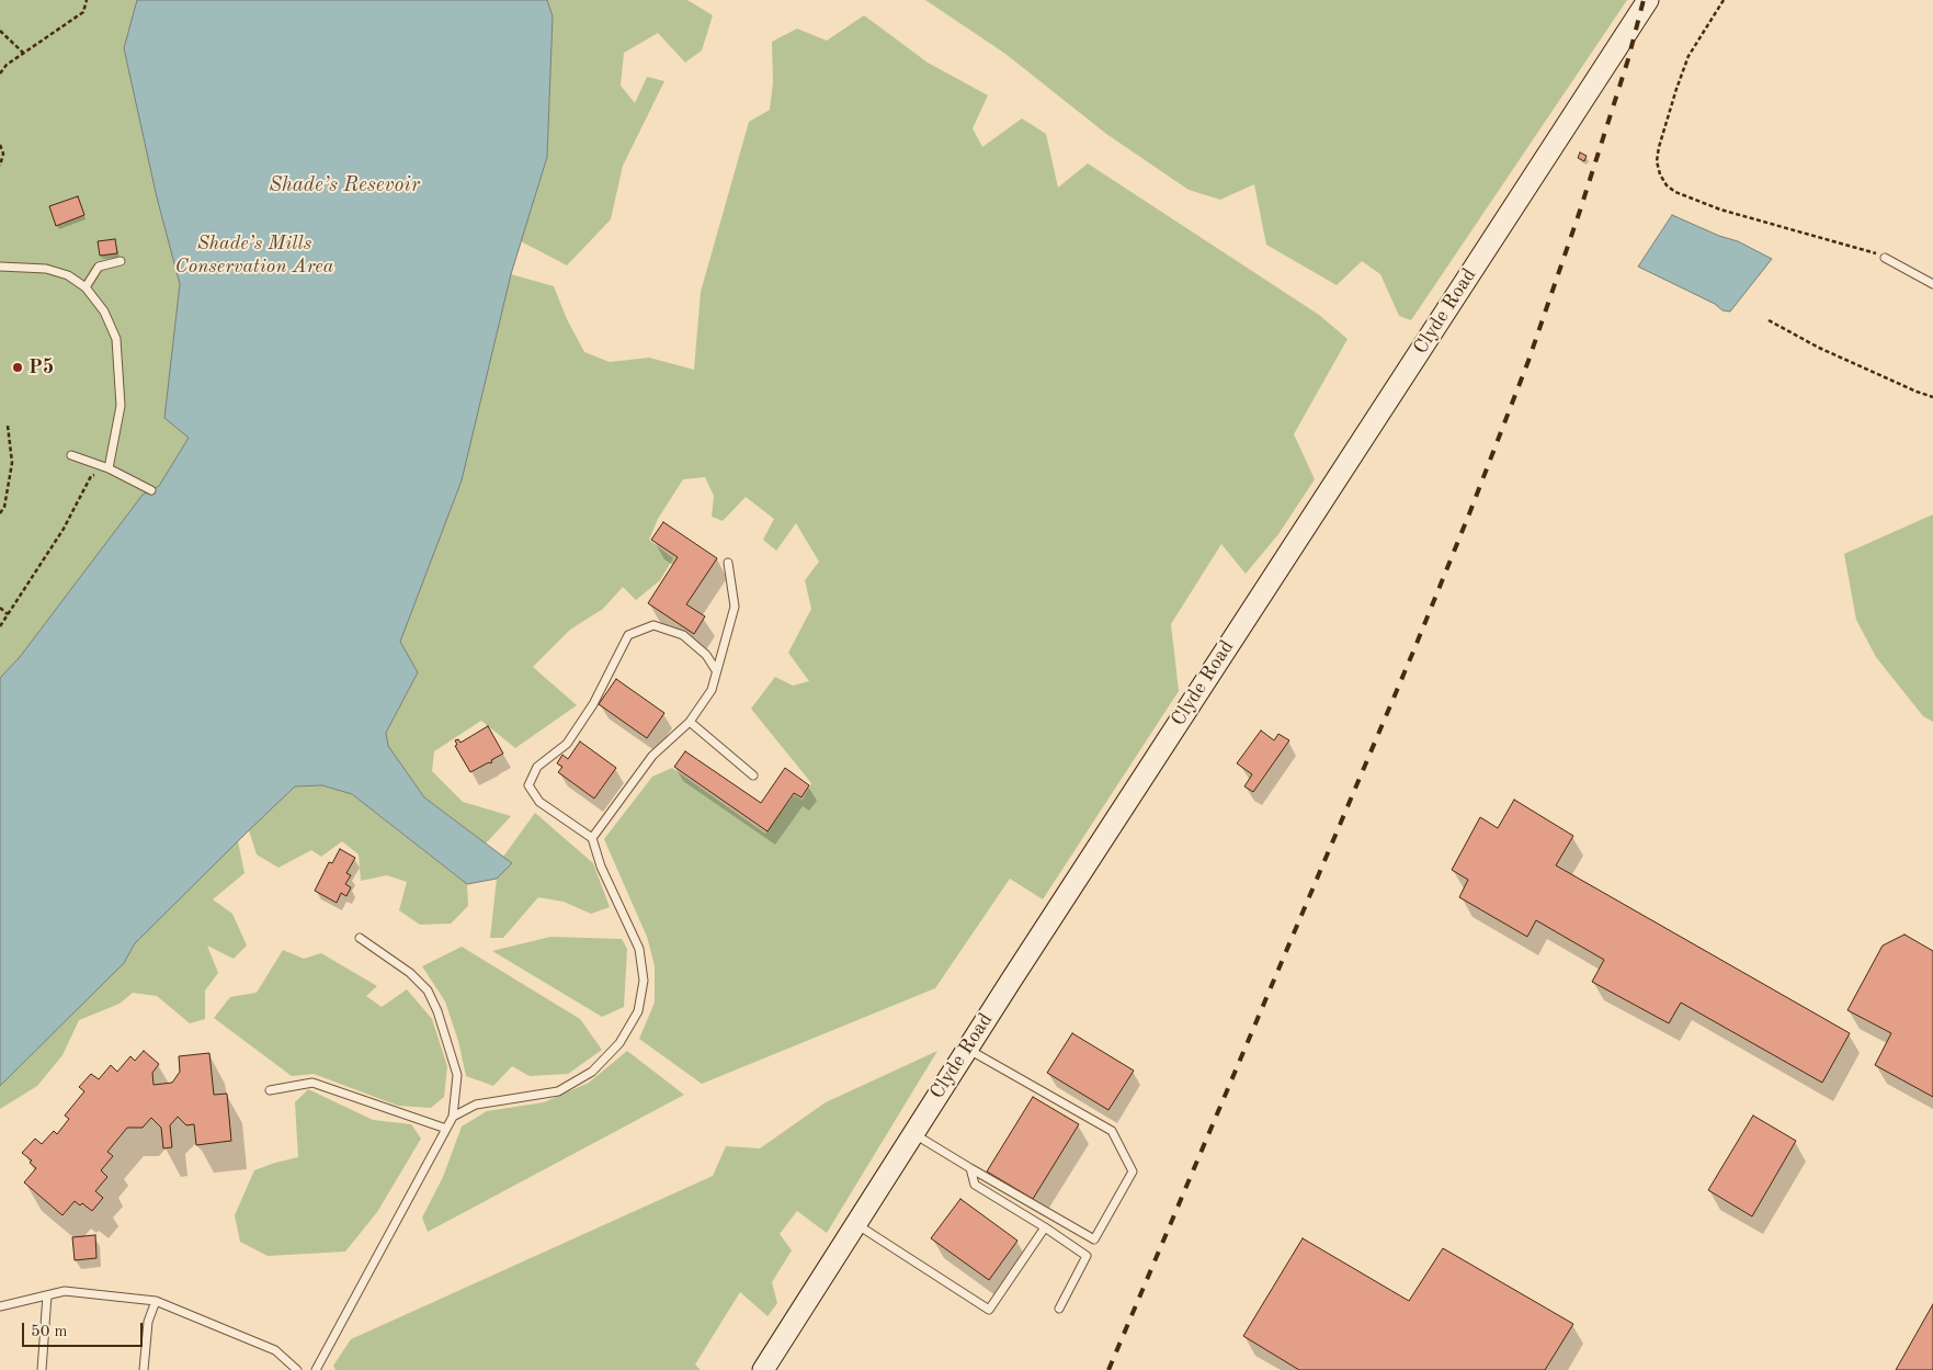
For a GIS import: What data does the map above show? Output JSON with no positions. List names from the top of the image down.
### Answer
{
  "streets": {
    "main road": ["Clyde Road"]
  },
  "water": ["Shade’s Resevoir"],
  "parks": ["Shade’s Mills Conservation Area"],
  "places": ["P5"],
  "scale_bar": "50 m"
}
